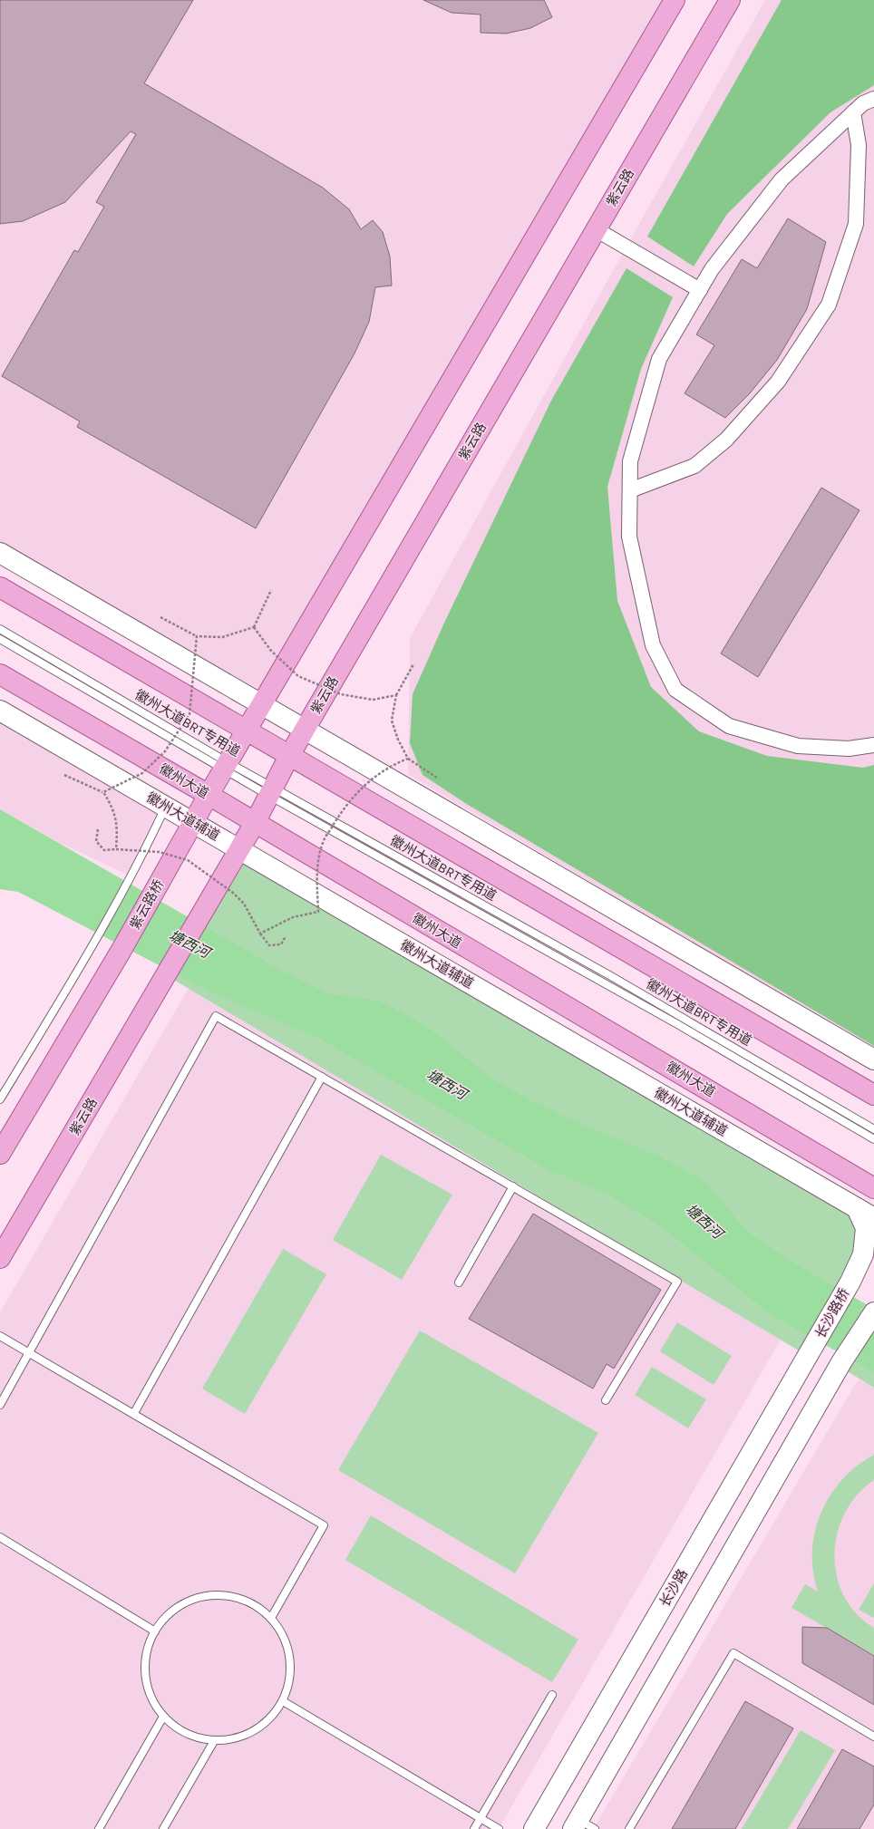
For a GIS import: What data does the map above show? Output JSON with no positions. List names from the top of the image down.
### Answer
{
  "streets": {
    "main road": ["紫云路", "徽州大道", "紫云路桥"],
    "street": ["徽州大道辅道", "长沙路桥", "长沙路"],
    "lane": ["徽州大道BRT专用道"]
  },
  "crossings": [
    ["紫云路", "徽州大道BRT专用道"],
    ["紫云路", "徽州大道"],
    ["紫云路", "徽州大道辅道"],
    ["徽州大道辅道", "紫云路桥"],
    ["徽州大道辅道", "长沙路桥"],
    ["长沙路桥", "长沙路"]
  ],
  "water": ["塘西河"]
}
